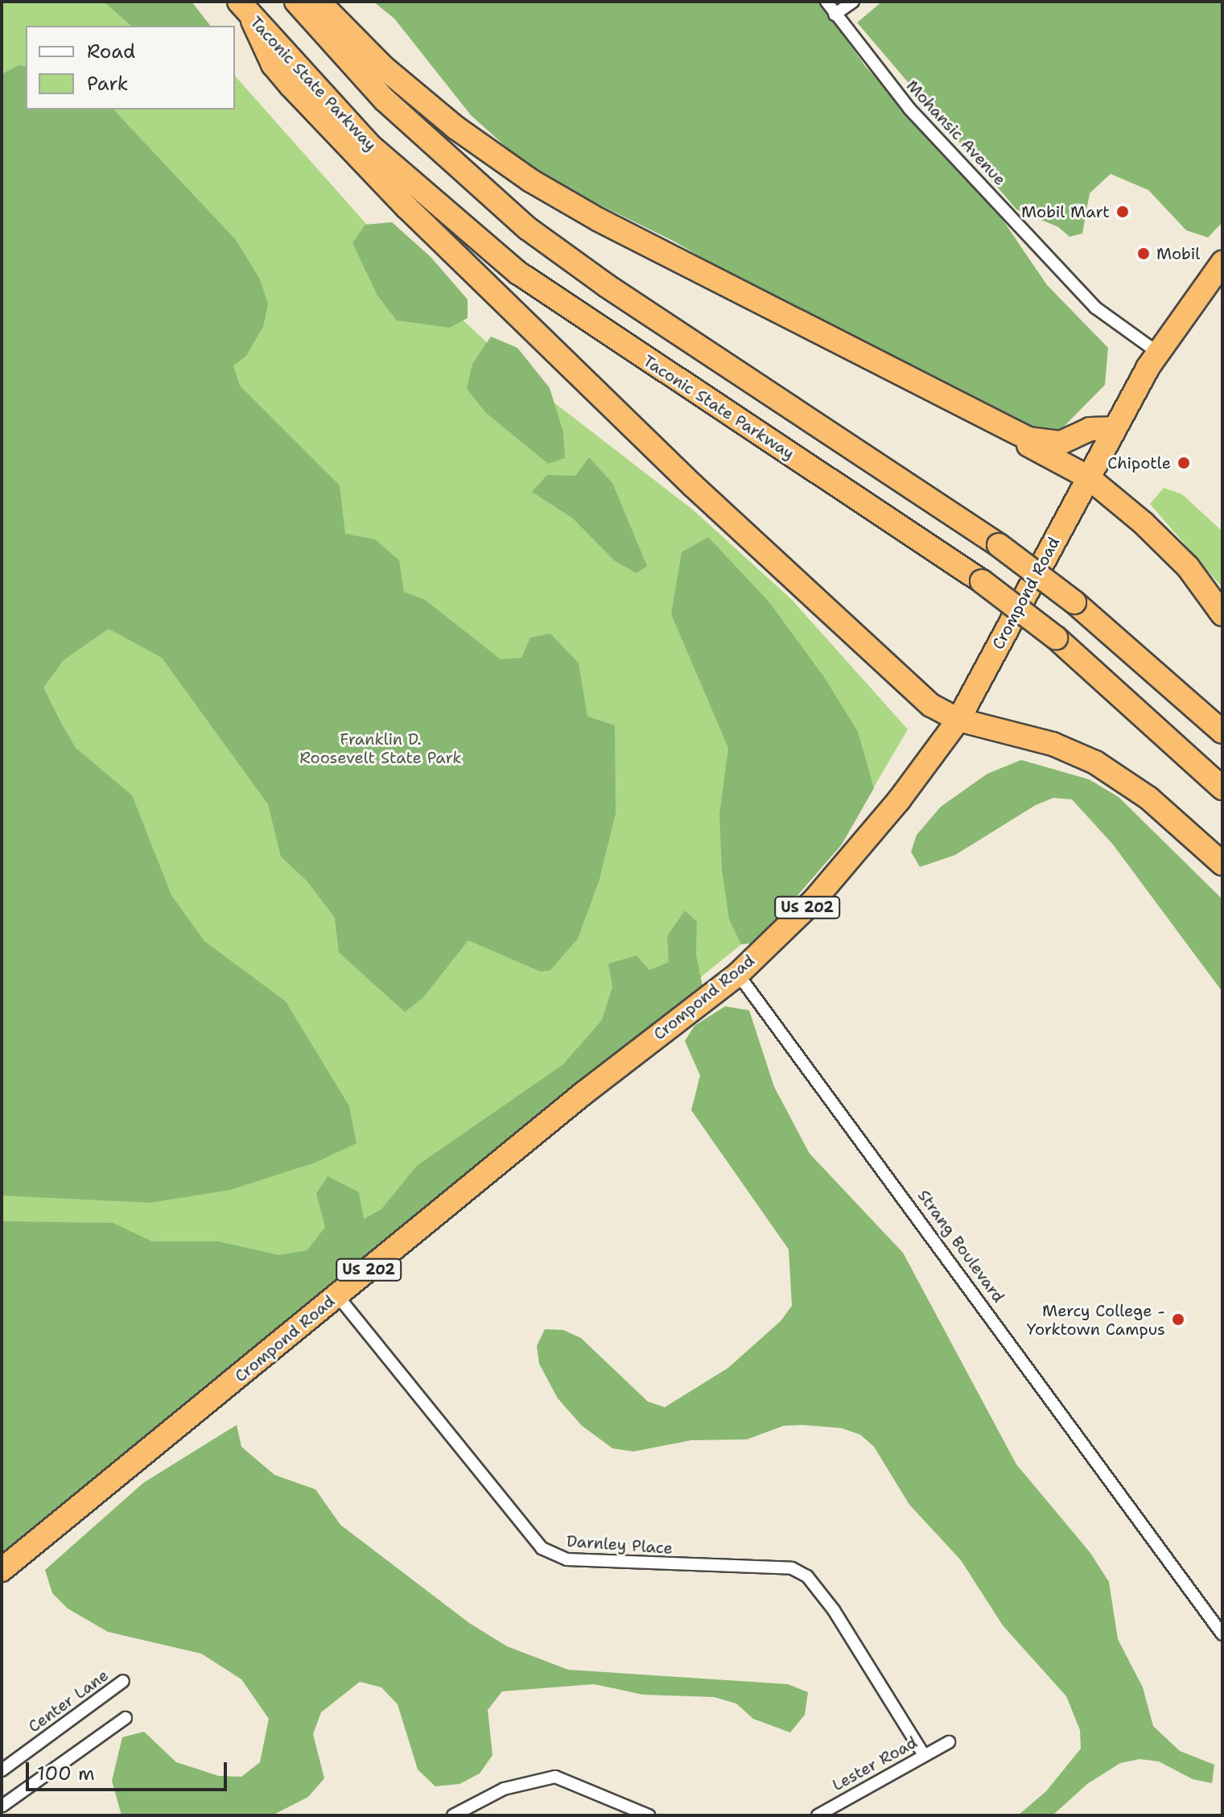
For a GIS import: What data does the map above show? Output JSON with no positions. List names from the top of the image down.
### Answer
{
  "streets": {
    "highway": ["Taconic State Parkway", "Crompond Road", "US 202"],
    "street": [
      "Mohansic Avenue",
      "Strang Boulevard",
      "Darnley Place",
      "Center Lane",
      "Lester Road"
    ]
  },
  "crossings": [
    ["Mohansic Avenue", "Crompond Road"],
    ["Crompond Road", "Strang Boulevard"],
    ["Crompond Road", "Darnley Place"],
    ["Darnley Place", "Lester Road"]
  ],
  "parks": ["Franklin D. Roosevelt State Park"],
  "places": [
    "Mobil Mart",
    "Mobil",
    "Chipotle",
    "Mercy College - Yorktown Campus"
  ],
  "legend": ["Road", "Park"],
  "scale_bar": "100 m"
}
